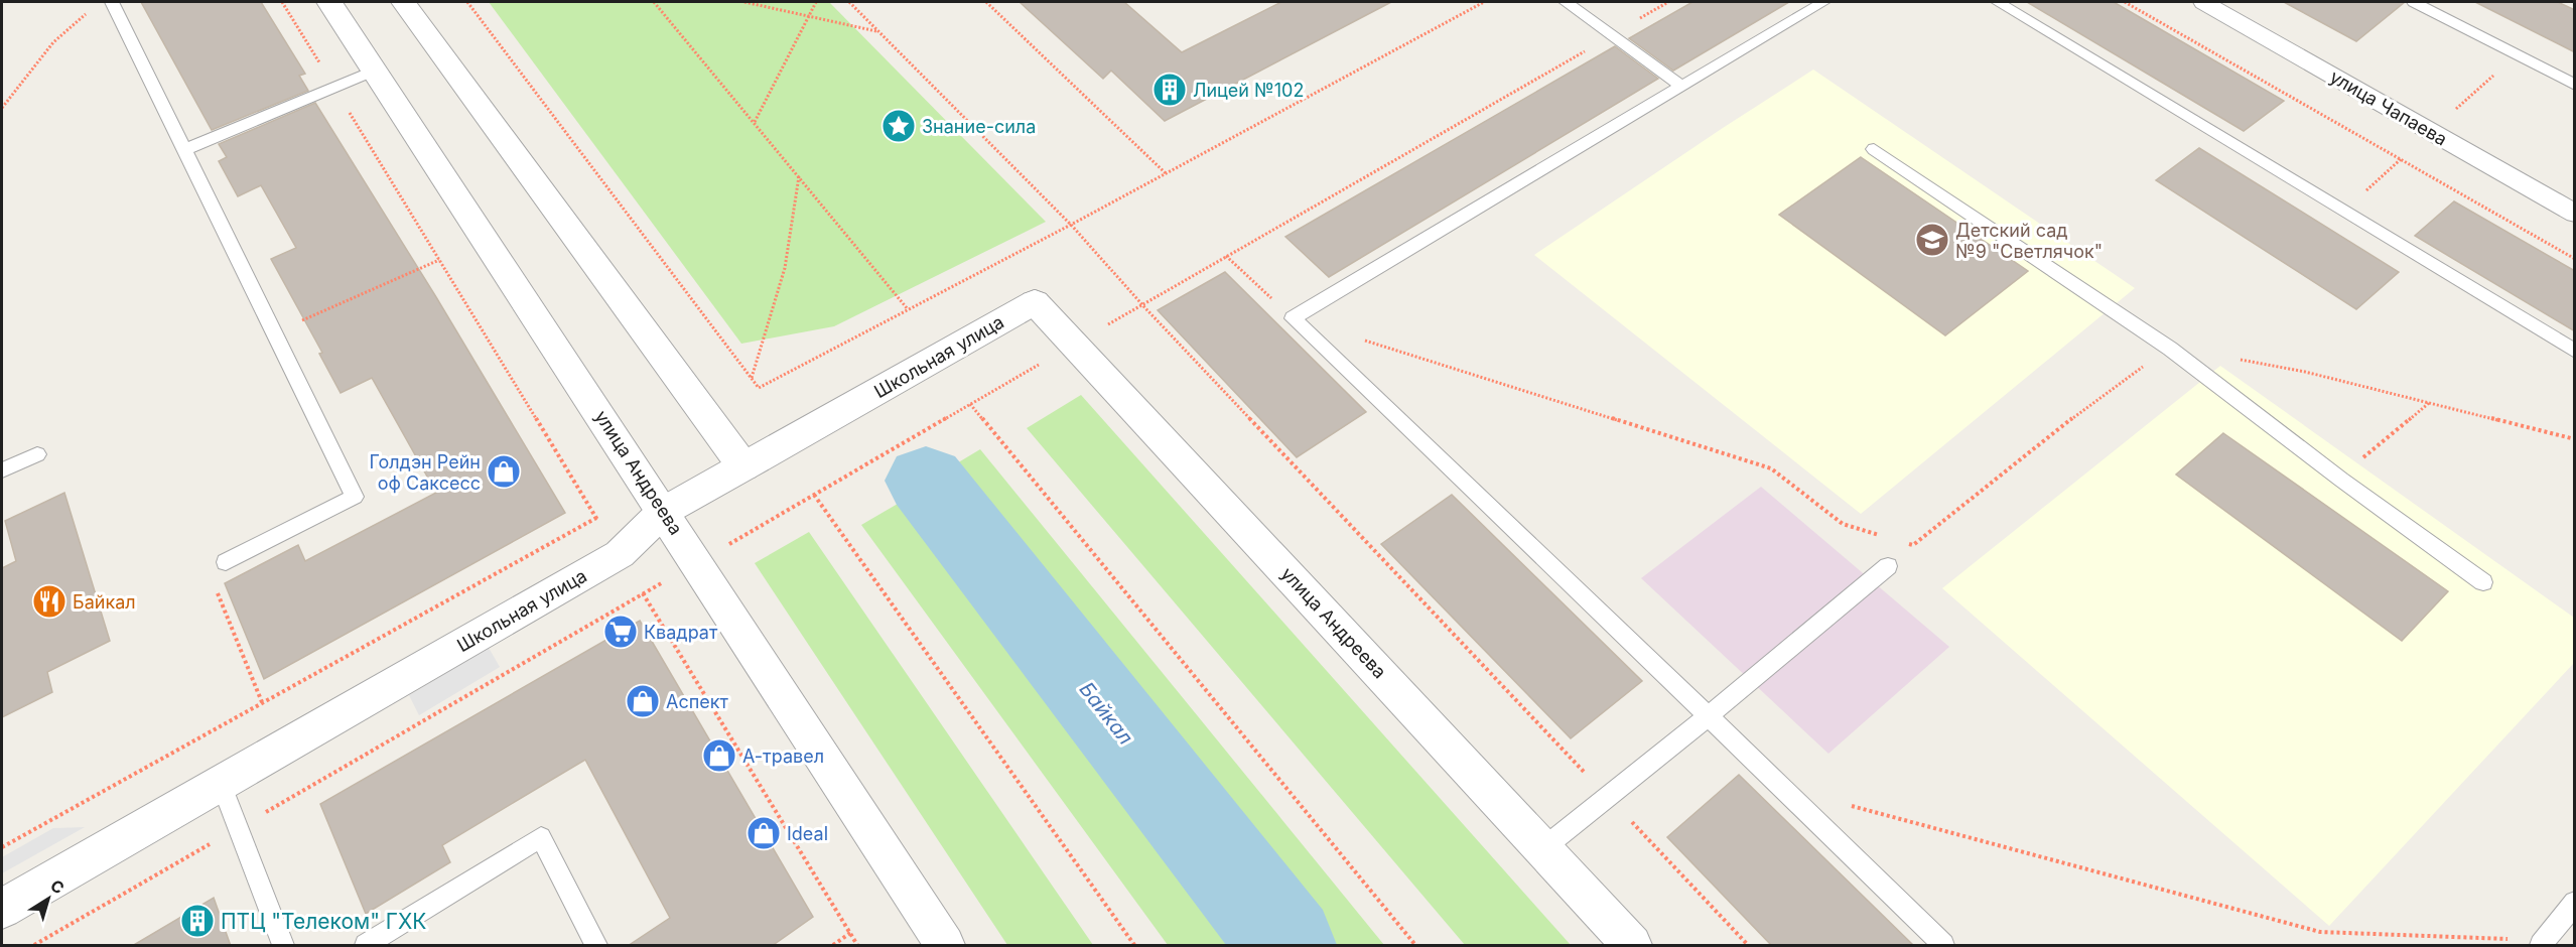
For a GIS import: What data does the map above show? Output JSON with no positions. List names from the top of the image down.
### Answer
{
  "streets": {
    "street": ["улица Чапаева", "Школьная улица", "улица Андреева"]
  },
  "crossings": [
    ["Школьная улица", "улица Андреева"]
  ],
  "water": ["Байкал"],
  "places": {
    "building": ["Лицей №102", "ПТЦ \"Телеком\" ГХК"],
    "place": ["Знание-сила"],
    "school or university": ["Детский сад №9 \"Светлячок\""],
    "shop": [
      "Голдэн Рейн оф Саксесс",
      "Аспект",
      "А-травел",
      "Ideal"
    ],
    "restaurant": ["Байкал"],
    "supermarket": ["Квадрат"]
  },
  "north": "top right"
}
